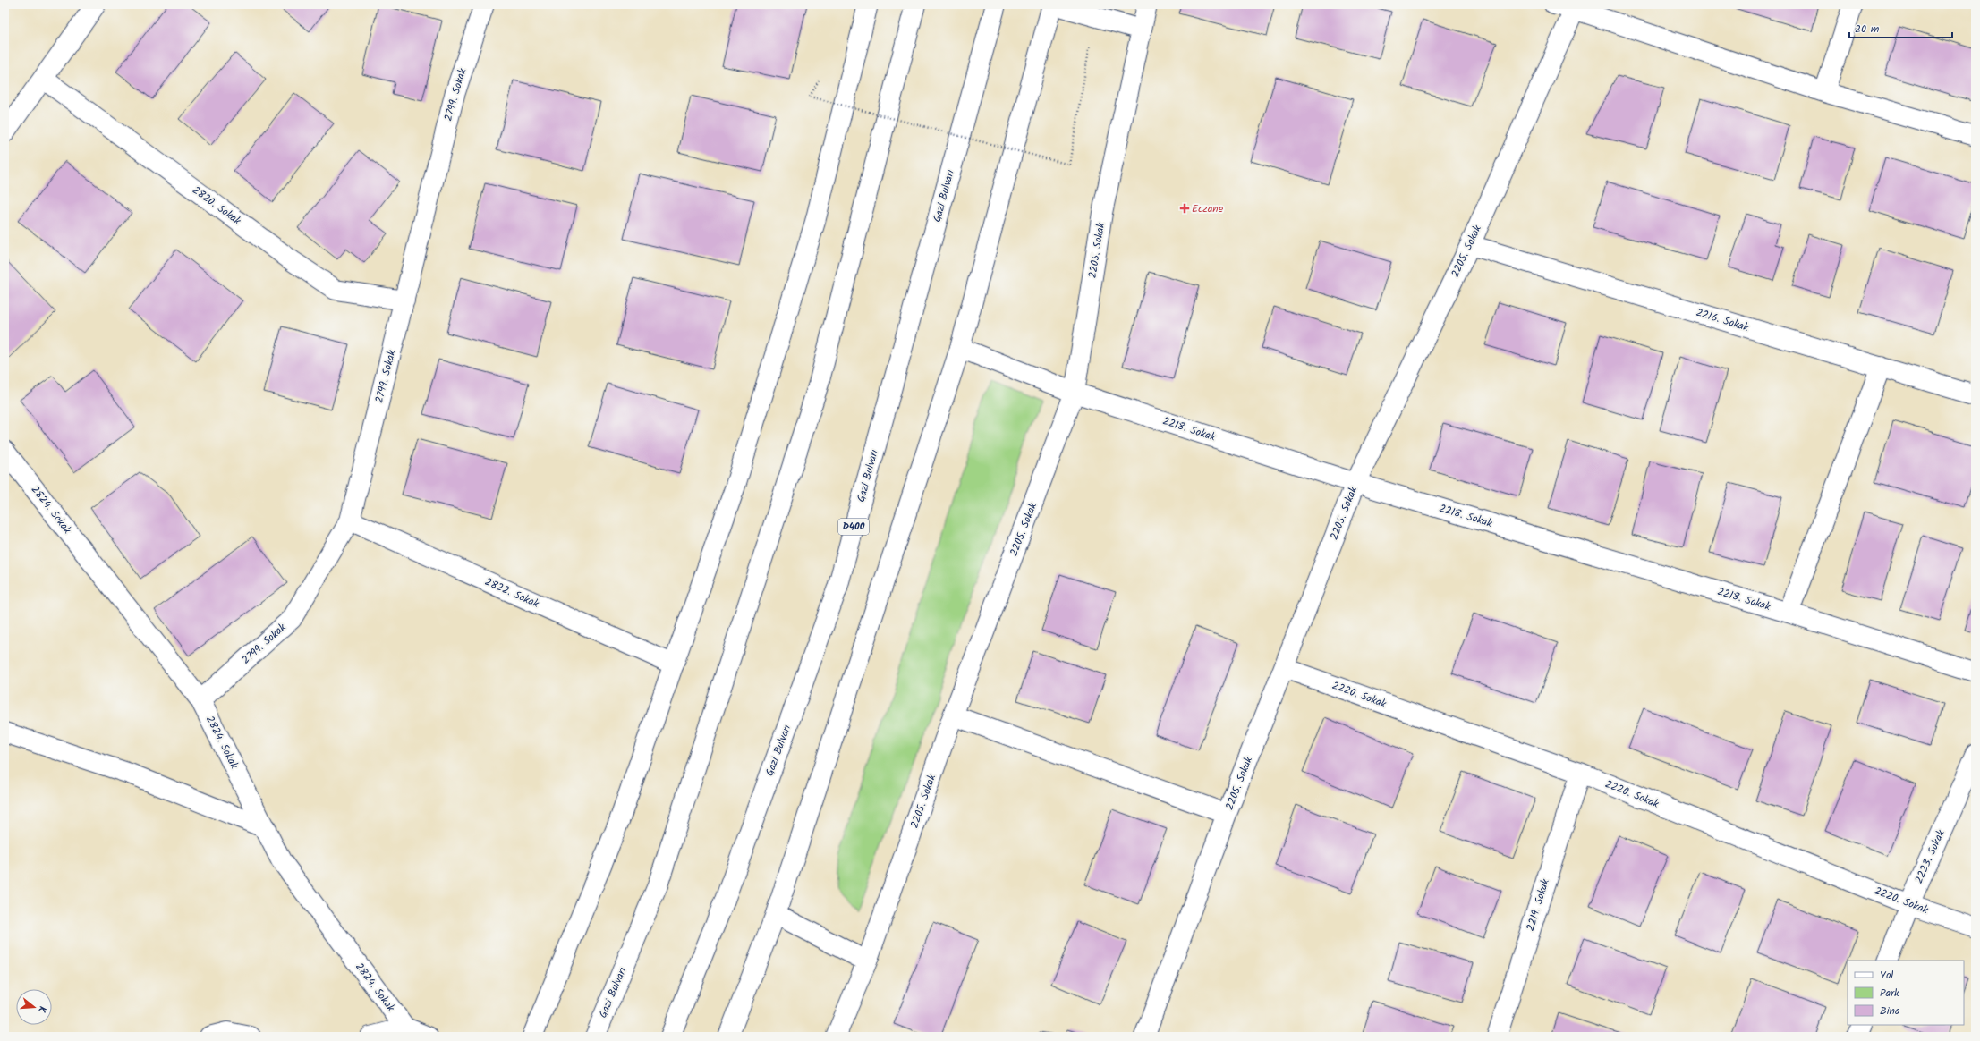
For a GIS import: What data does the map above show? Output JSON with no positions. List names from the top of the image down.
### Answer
{
  "streets": {
    "main road": [
      "2799. Sokak",
      "Gazi Bulvarı",
      "2820. Sokak",
      "2205. Sokak",
      "2216. Sokak",
      "2218. Sokak",
      "2824. Sokak",
      "D400",
      "2822. Sokak",
      "2220. Sokak",
      "2223. Sokak",
      "2219. Sokak"
    ]
  },
  "crossings": [
    ["2799. Sokak", "2820. Sokak"],
    ["2799. Sokak", "2824. Sokak"],
    ["2799. Sokak", "2822. Sokak"],
    ["2205. Sokak", "2216. Sokak"],
    ["2205. Sokak", "2218. Sokak"],
    ["2205. Sokak", "2220. Sokak"],
    ["2220. Sokak", "2223. Sokak"],
    ["2220. Sokak", "2219. Sokak"]
  ],
  "places": {
    "health": ["Eczane"]
  },
  "legend": ["Yol", "Park", "Bina"],
  "scale_bar": "20 m",
  "north": "right"
}
